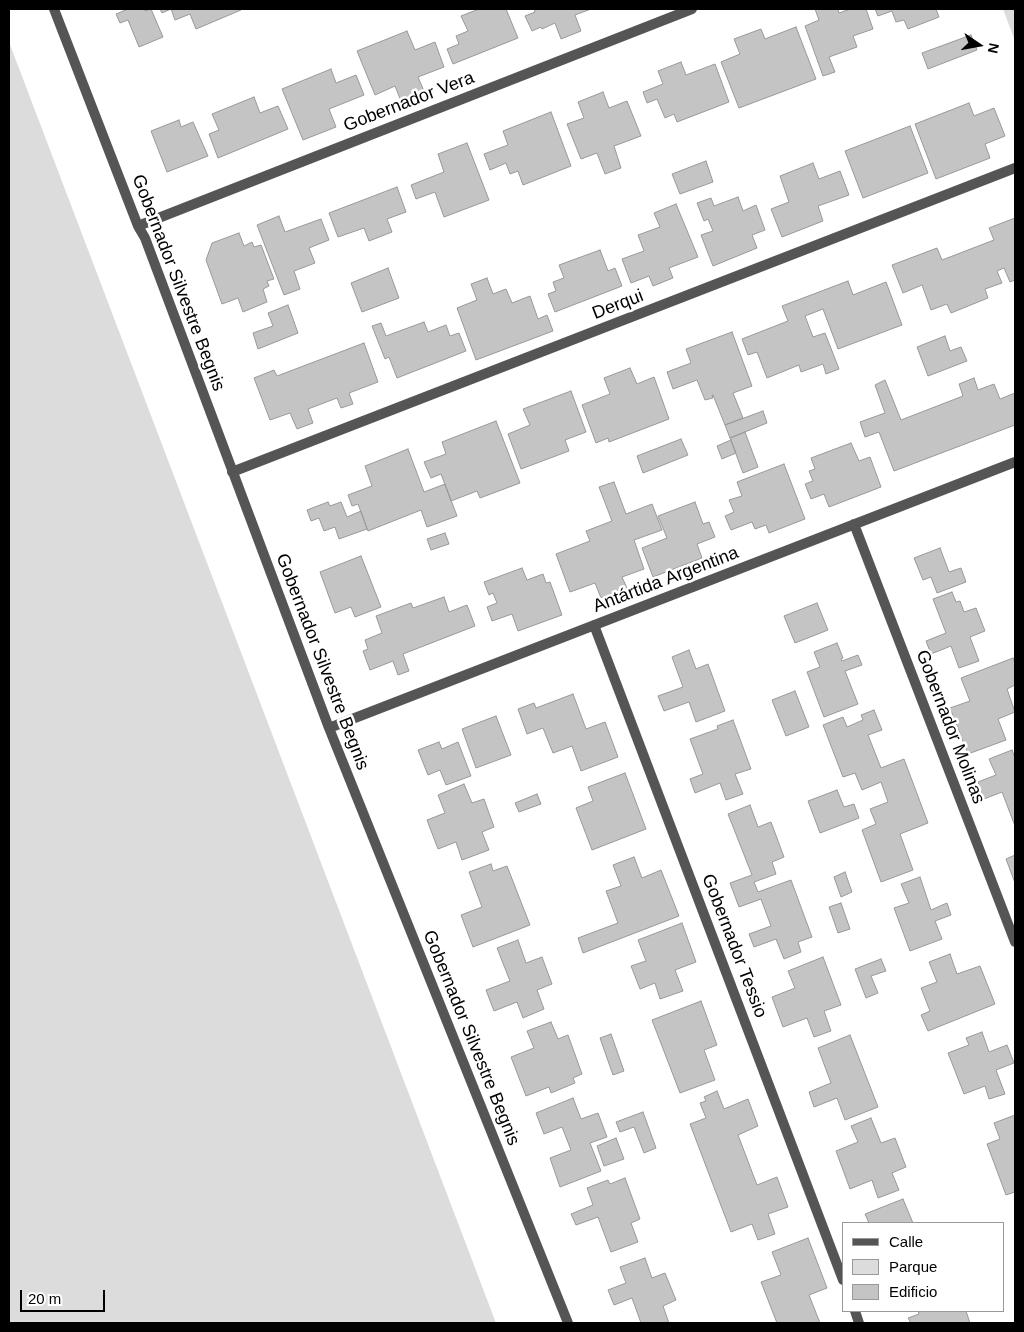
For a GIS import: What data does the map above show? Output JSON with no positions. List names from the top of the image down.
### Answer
{
  "streets": {
    "street": [
      "Gobernador Vera",
      "Gobernador Silvestre Begnis",
      "Derqui",
      "Antártida Argentina",
      "Gobernador Molinas",
      "Gobernador Tessio"
    ]
  },
  "crossings": [
    ["Gobernador Vera", "Gobernador Silvestre Begnis"],
    ["Gobernador Silvestre Begnis", "Derqui"],
    ["Gobernador Silvestre Begnis", "Antártida Argentina"],
    ["Antártida Argentina", "Gobernador Molinas"],
    ["Antártida Argentina", "Gobernador Tessio"]
  ],
  "legend": ["Calle", "Parque", "Edificio"],
  "scale_bar": "20 m",
  "north": "right"
}
